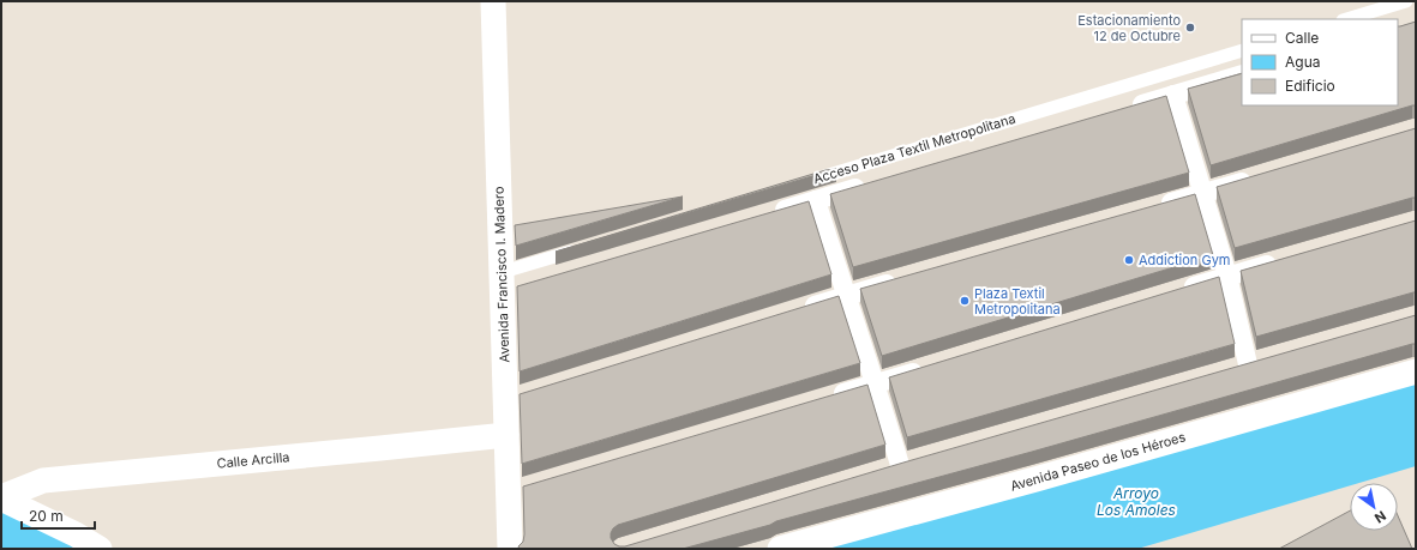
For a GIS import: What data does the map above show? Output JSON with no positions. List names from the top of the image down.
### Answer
{
  "streets": {
    "street": ["Avenida Francisco I. Madero", "Calle Arcilla", "Avenida Paseo de los Héroes"],
    "lane": ["Acceso Plaza Textil Metropolitana"]
  },
  "crossings": [
    ["Avenida Francisco I. Madero", "Calle Arcilla"]
  ],
  "water": ["Arroyo Los Amoles"],
  "places": ["Estacionamiento 12 de Octubre", "Addiction Gym", "Plaza Textil Metropolitana"],
  "legend": ["Calle", "Agua", "Edificio"],
  "scale_bar": "20 m",
  "north": "bottom right"
}
